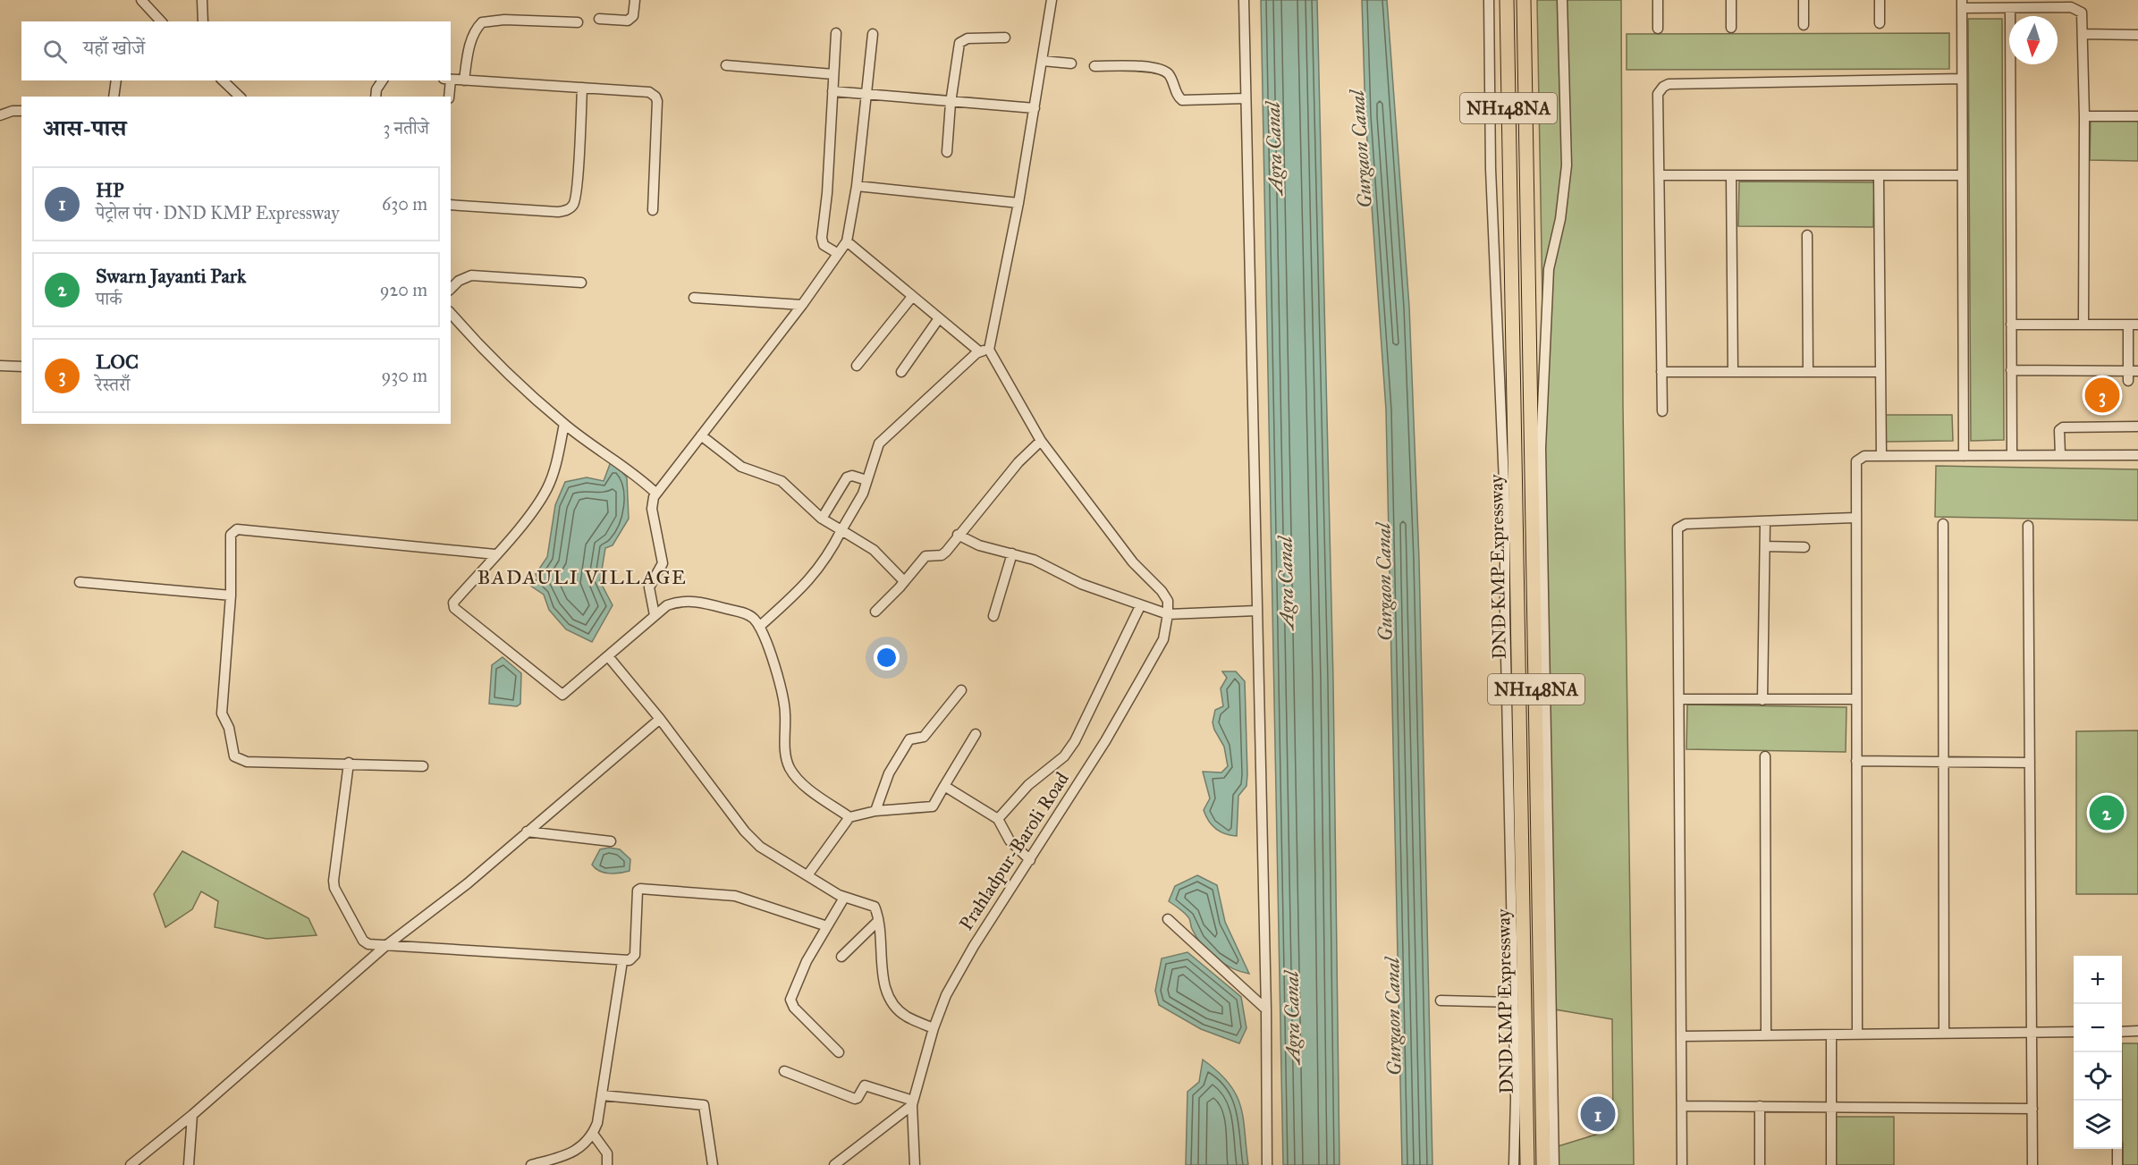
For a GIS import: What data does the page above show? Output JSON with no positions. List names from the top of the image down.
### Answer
{
  "streets": {
    "highway": ["NH148NA", "DND KMP Expressway"],
    "street": ["Prahladpur-Baroli Road"]
  },
  "districts": ["BADAULI VILLAGE"],
  "water": ["Agra Canal", "Gurgaon Canal"],
  "north": "bottom",
  "page": {
    "search": "यहाँ खोजें",
    "heading": ["आस-पास", "3 नतीजे"],
    "list": [
      {
        "mark": "1",
        "name": "HP",
        "note": "पेट्रोल पंप · DND KMP Expressway",
        "value": "630 m"
      },
      {
        "mark": "2",
        "name": "Swarn Jayanti Park",
        "note": "पार्क",
        "value": "920 m"
      },
      {
        "mark": "3",
        "name": "LOC",
        "note": "रेस्तराँ",
        "value": "930 m"
      }
    ],
    "pins": ["3", "2", "1"],
    "map_buttons": ["+", "−"]
  }
}
